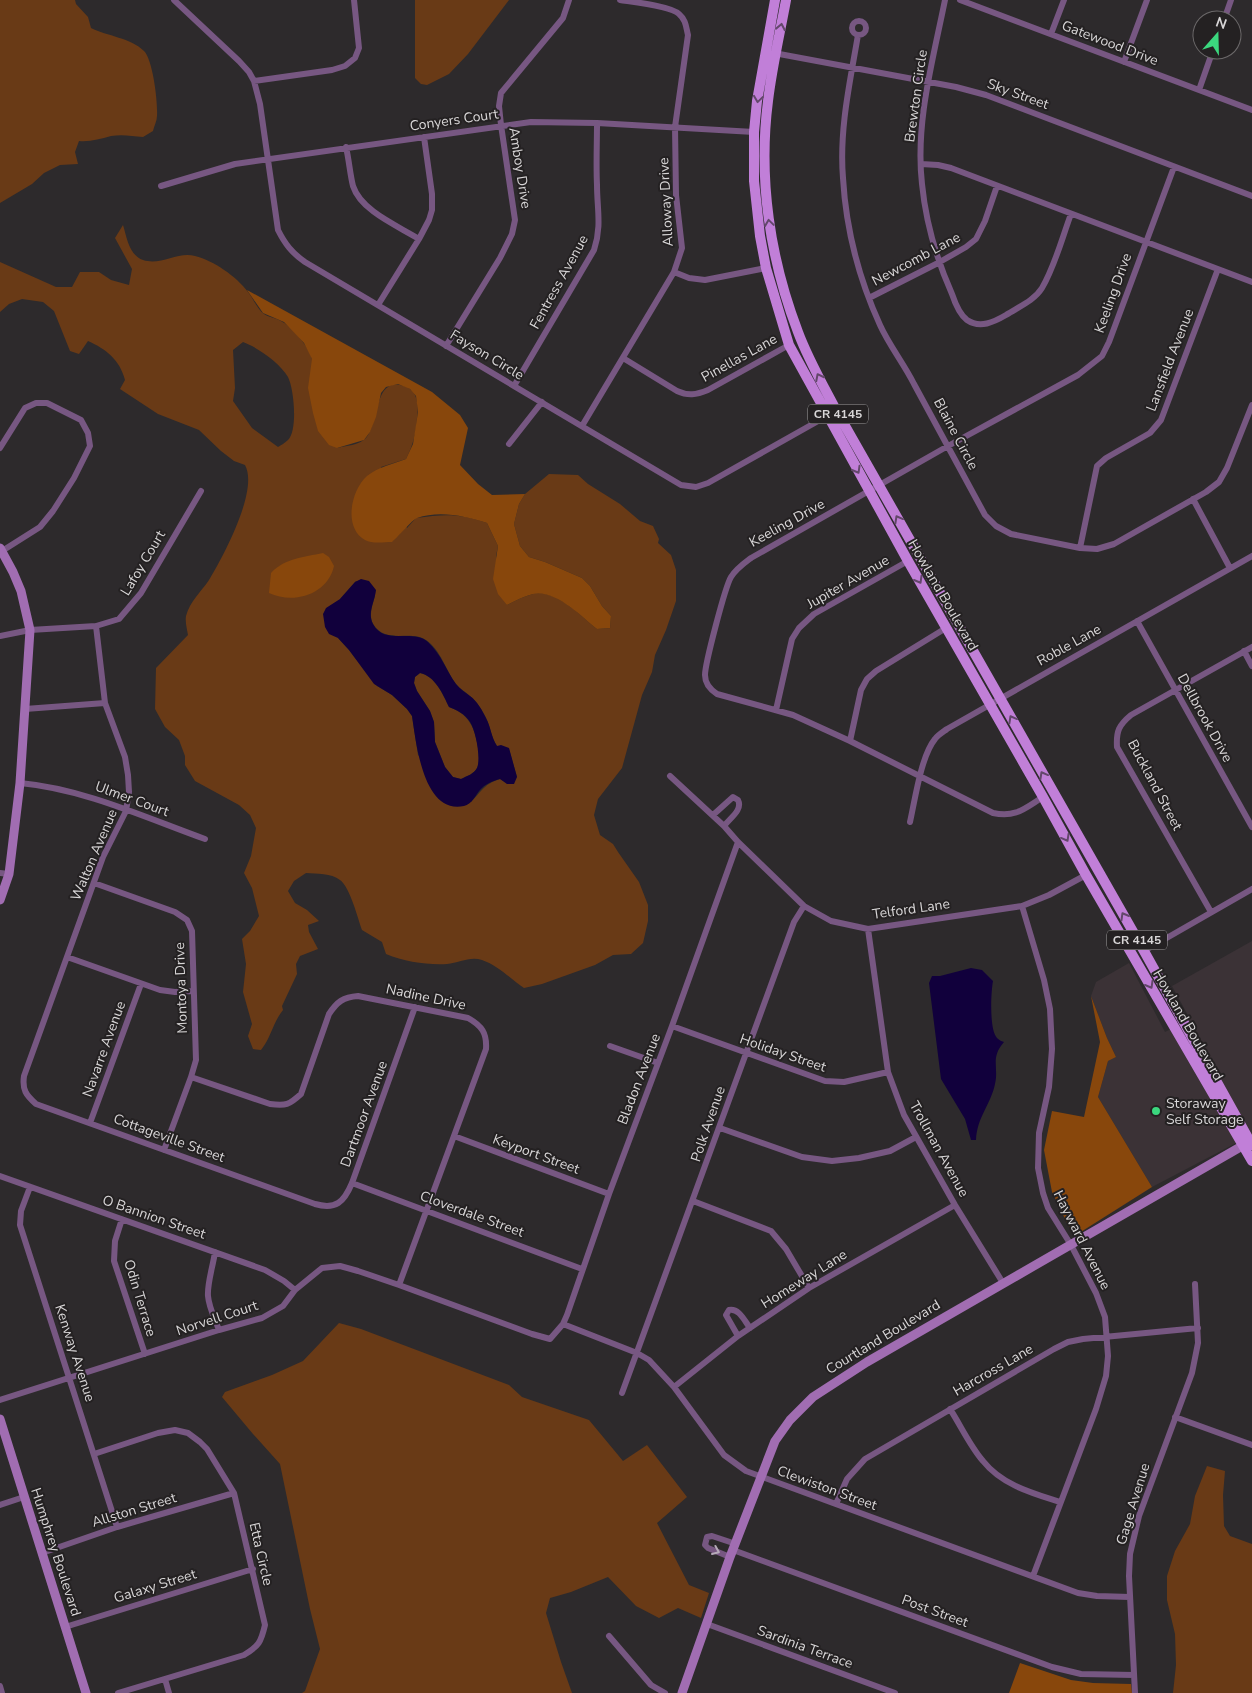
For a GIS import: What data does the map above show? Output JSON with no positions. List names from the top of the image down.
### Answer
{
  "streets": {
    "main road": ["CR 4145", "Howland Boulevard"],
    "street": [
      "Gatewood Drive",
      "Sky Street",
      "Brewton Circle",
      "Conyers Court",
      "Amboy Drive",
      "Alloway Drive",
      "Newcomb Lane",
      "Fentress Avenue",
      "Keeling Drive",
      "Fayson Circle",
      "Pinellas Lane",
      "Lansfield Avenue",
      "Blaine Circle",
      "Lafoy Court",
      "Jupiter Avenue",
      "Roble Lane",
      "Dellbrook Drive",
      "Buckland Street",
      "Ulmer Court",
      "Walton Avenue",
      "Telford Lane",
      "Montoya Drive",
      "Nadine Drive",
      "Navarre Avenue",
      "Holiday Street",
      "Bladon Avenue",
      "Dartmoor Avenue",
      "Polk Avenue",
      "Cottageville Street",
      "Trollman Avenue",
      "Keyport Street",
      "Cloverdale Street",
      "O Bannion Street",
      "Hayward Avenue",
      "Homeway Lane",
      "Odin Terrace",
      "Norvell Court",
      "Courtland Boulevard",
      "Kenway Avenue",
      "Harcross Lane",
      "Clewiston Street",
      "Gage Avenue",
      "Allston Street",
      "Humphrey Boulevard",
      "Etta Circle",
      "Galaxy Street",
      "Post Street",
      "Sardinia Terrace"
    ]
  },
  "crossings": [
    ["Sky Street", "Brewton Circle"],
    ["Sky Street", "Keeling Drive"],
    ["Sky Street", "Blaine Circle"],
    ["Sky Street", "Howland Boulevard"],
    ["Brewton Circle", "Newcomb Lane"],
    ["Conyers Court", "Amboy Drive"],
    ["Conyers Court", "Alloway Drive"],
    ["Conyers Court", "Fentress Avenue"],
    ["Conyers Court", "Fayson Circle"],
    ["Conyers Court", "Howland Boulevard"],
    ["Amboy Drive", "Fayson Circle"],
    ["Alloway Drive", "Fayson Circle"],
    ["Alloway Drive", "Pinellas Lane"],
    ["Newcomb Lane", "Blaine Circle"],
    ["Fentress Avenue", "Fayson Circle"],
    ["Keeling Drive", "Blaine Circle"],
    ["Keeling Drive", "Jupiter Avenue"],
    ["Keeling Drive", "Howland Boulevard"],
    ["Keeling Drive", "Roble Lane"],
    ["Fayson Circle", "Howland Boulevard"],
    ["Pinellas Lane", "Howland Boulevard"],
    ["Lansfield Avenue", "Blaine Circle"],
    ["Lafoy Court", "Walton Avenue"],
    ["Jupiter Avenue", "Howland Boulevard"],
    ["Howland Boulevard", "Roble Lane"],
    ["Howland Boulevard", "Telford Lane"],
    ["Howland Boulevard", "Courtland Boulevard"],
    ["Roble Lane", "Dellbrook Drive"],
    ["Dellbrook Drive", "Buckland Street"],
    ["Ulmer Court", "Walton Avenue"],
    ["Walton Avenue", "Montoya Drive"],
    ["Walton Avenue", "Cottageville Street"],
    ["Telford Lane", "Bladon Avenue"],
    ["Telford Lane", "Polk Avenue"],
    ["Telford Lane", "Trollman Avenue"],
    ["Telford Lane", "Hayward Avenue"],
    ["Montoya Drive", "Nadine Drive"],
    ["Montoya Drive", "Cottageville Street"],
    ["Nadine Drive", "Dartmoor Avenue"],
    ["Nadine Drive", "Keyport Street"],
    ["Nadine Drive", "Cloverdale Street"],
    ["Nadine Drive", "Norvell Court"],
    ["Navarre Avenue", "Cottageville Street"],
    ["Holiday Street", "Bladon Avenue"],
    ["Holiday Street", "Polk Avenue"],
    ["Holiday Street", "Trollman Avenue"],
    ["Bladon Avenue", "Keyport Street"],
    ["Bladon Avenue", "Cloverdale Street"],
    ["Bladon Avenue", "Norvell Court"],
    ["Bladon Avenue", "Clewiston Street"],
    ["Dartmoor Avenue", "Cottageville Street"],
    ["Dartmoor Avenue", "Cloverdale Street"],
    ["Polk Avenue", "Clewiston Street"],
    ["Trollman Avenue", "Homeway Lane"],
    ["Trollman Avenue", "Courtland Boulevard"],
    ["O Bannion Street", "Odin Terrace"],
    ["O Bannion Street", "Norvell Court"],
    ["O Bannion Street", "Kenway Avenue"],
    ["Hayward Avenue", "Courtland Boulevard"],
    ["Hayward Avenue", "Harcross Lane"],
    ["Hayward Avenue", "Clewiston Street"],
    ["Homeway Lane", "Clewiston Street"],
    ["Odin Terrace", "Norvell Court"],
    ["Norvell Court", "Kenway Avenue"],
    ["Norvell Court", "Clewiston Street"],
    ["Courtland Boulevard", "Clewiston Street"],
    ["Courtland Boulevard", "Post Street"],
    ["Courtland Boulevard", "Sardinia Terrace"],
    ["Kenway Avenue", "Allston Street"],
    ["Kenway Avenue", "Etta Circle"],
    ["Harcross Lane", "Clewiston Street"],
    ["Harcross Lane", "Gage Avenue"],
    ["Clewiston Street", "Gage Avenue"],
    ["Gage Avenue", "Post Street"],
    ["Allston Street", "Humphrey Boulevard"],
    ["Allston Street", "Etta Circle"],
    ["Humphrey Boulevard", "Galaxy Street"],
    ["Etta Circle", "Galaxy Street"]
  ],
  "places": ["Storaway Self Storage"],
  "north": "top"
}
